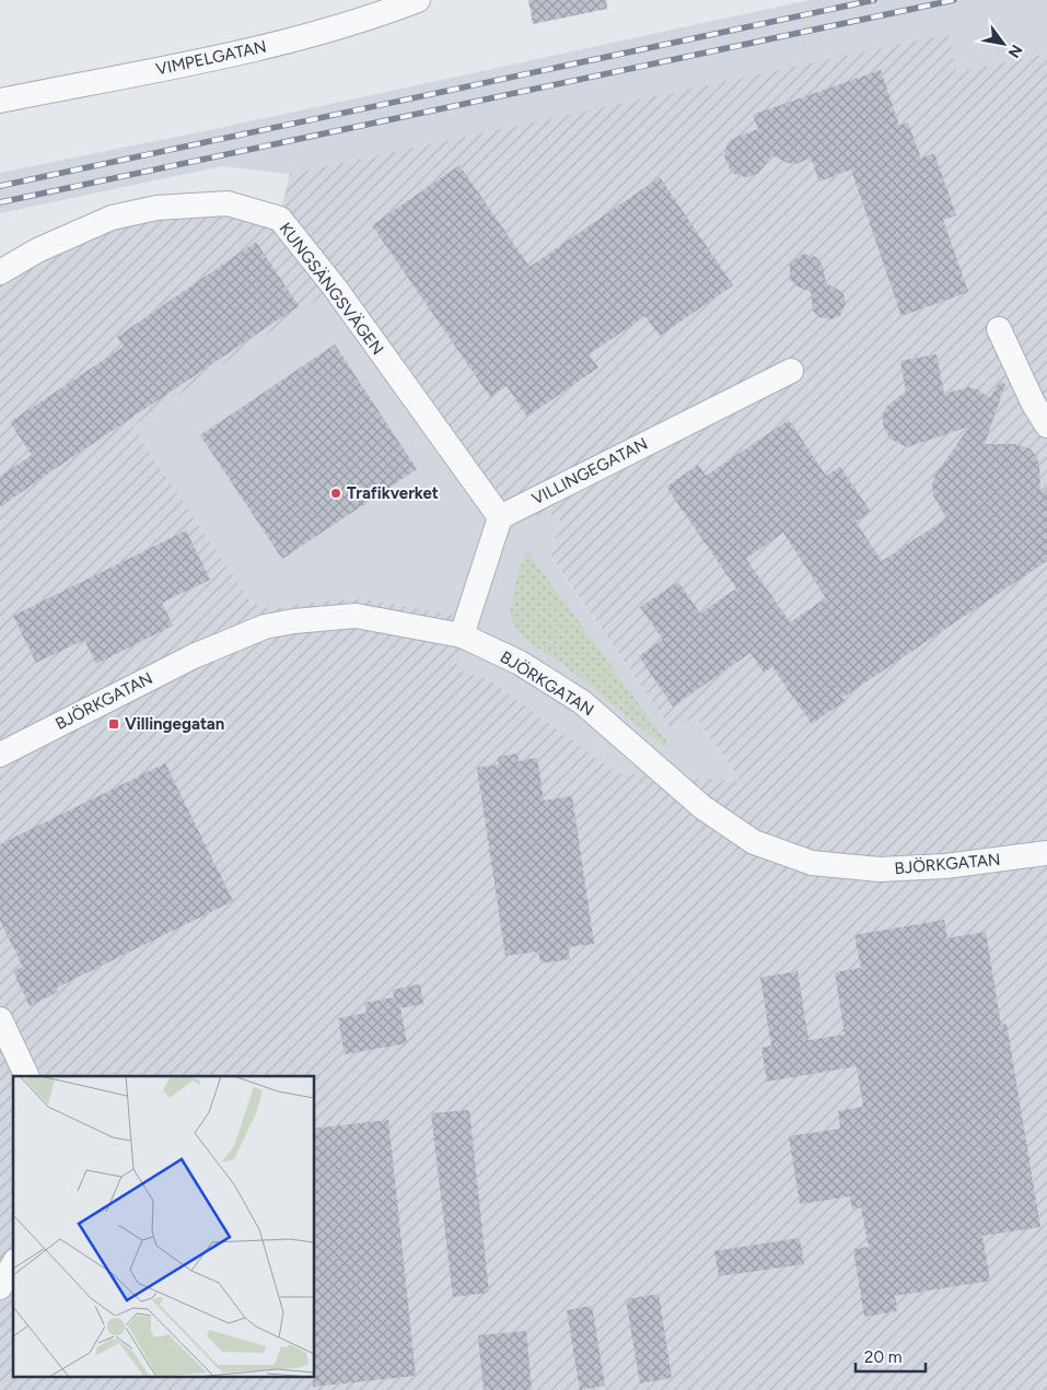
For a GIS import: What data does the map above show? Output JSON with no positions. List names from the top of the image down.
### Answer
{
  "streets": {
    "street": [
      "VIMPELGATAN",
      "KUNGSÄNGSVÄGEN",
      "VILLINGEGATAN",
      "BJÖRKGATAN"
    ]
  },
  "crossings": [
    ["KUNGSÄNGSVÄGEN", "VILLINGEGATAN"]
  ],
  "places": {
    "other": ["Trafikverket"],
    "transit": ["Villingegatan"]
  },
  "scale_bar": "20 m",
  "north": "bottom right"
}
